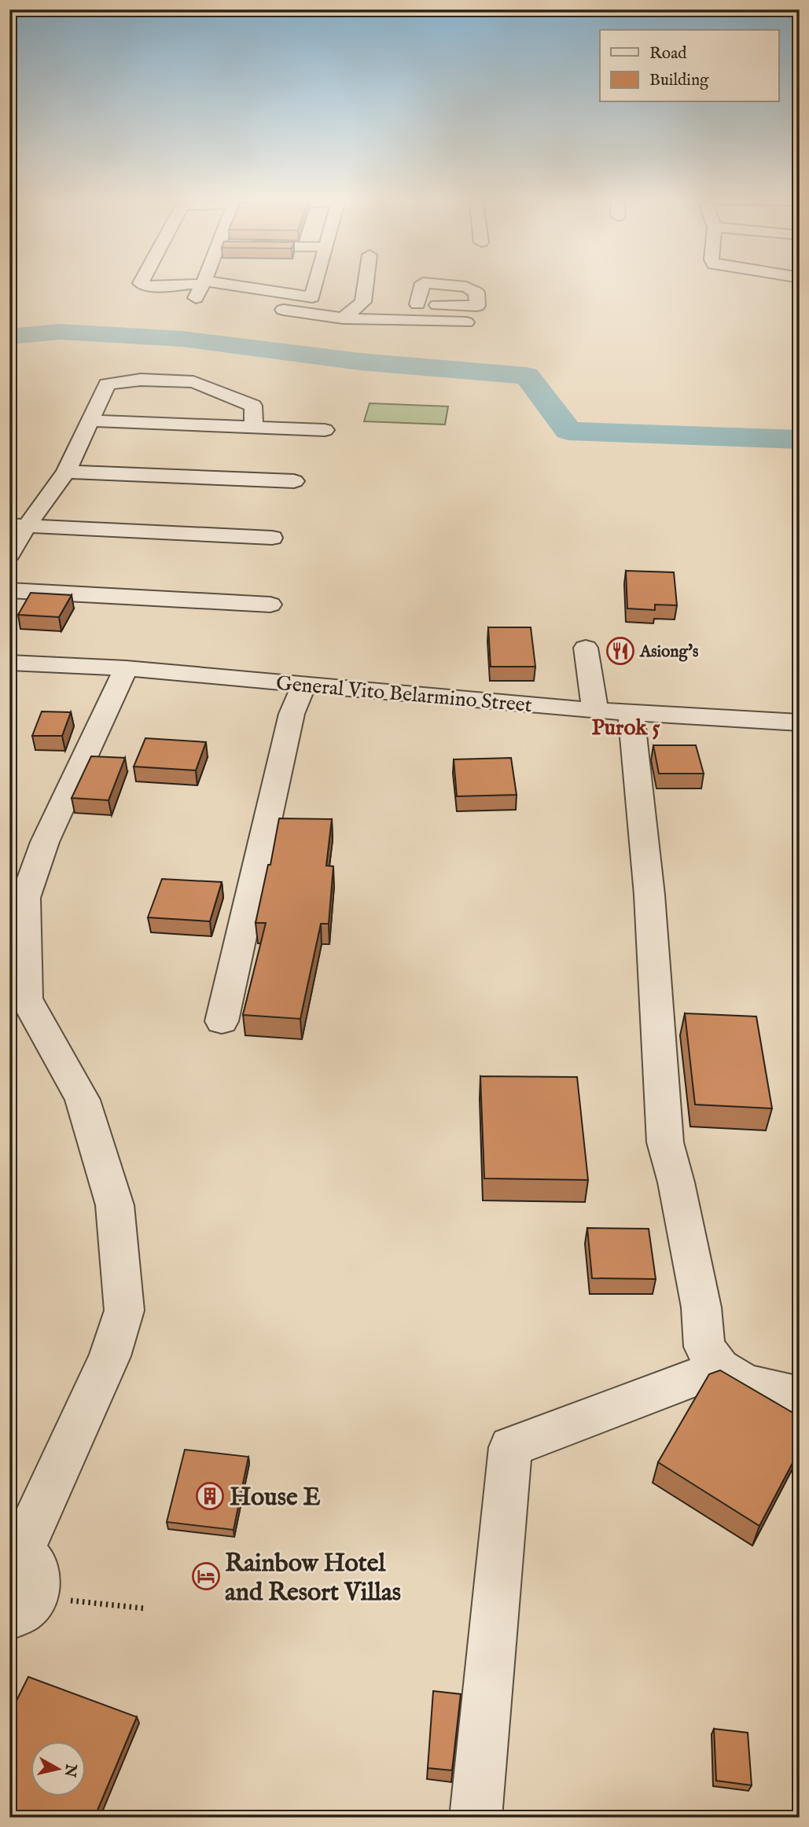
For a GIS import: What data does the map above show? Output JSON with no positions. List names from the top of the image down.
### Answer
{
  "streets": {
    "street": ["General Vito Belarmino Street"]
  },
  "districts": ["Purok 5"],
  "places": {
    "restaurant": ["Asiong's"],
    "building": ["House E"],
    "hotel": ["Rainbow Hotel and Resort Villas"]
  },
  "legend": ["Road", "Building"],
  "north": "right"
}
